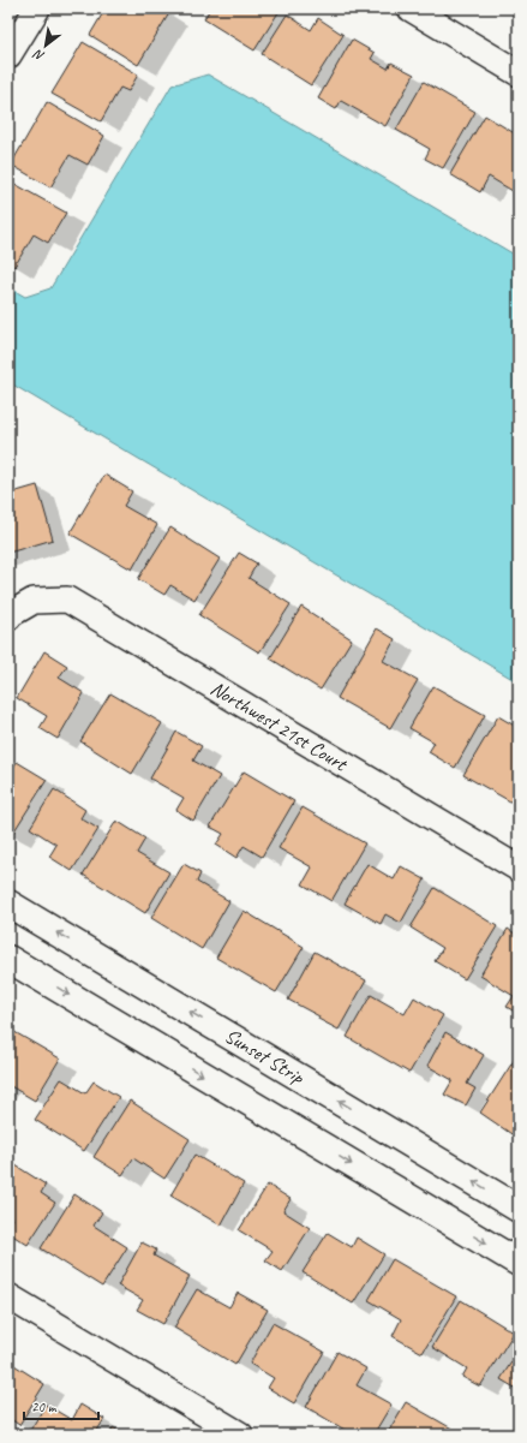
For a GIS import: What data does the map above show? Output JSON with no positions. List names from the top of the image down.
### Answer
{
  "streets": {
    "street": ["Northwest 21st Court", "Sunset Strip"]
  },
  "scale_bar": "20 m",
  "north": "bottom left"
}
